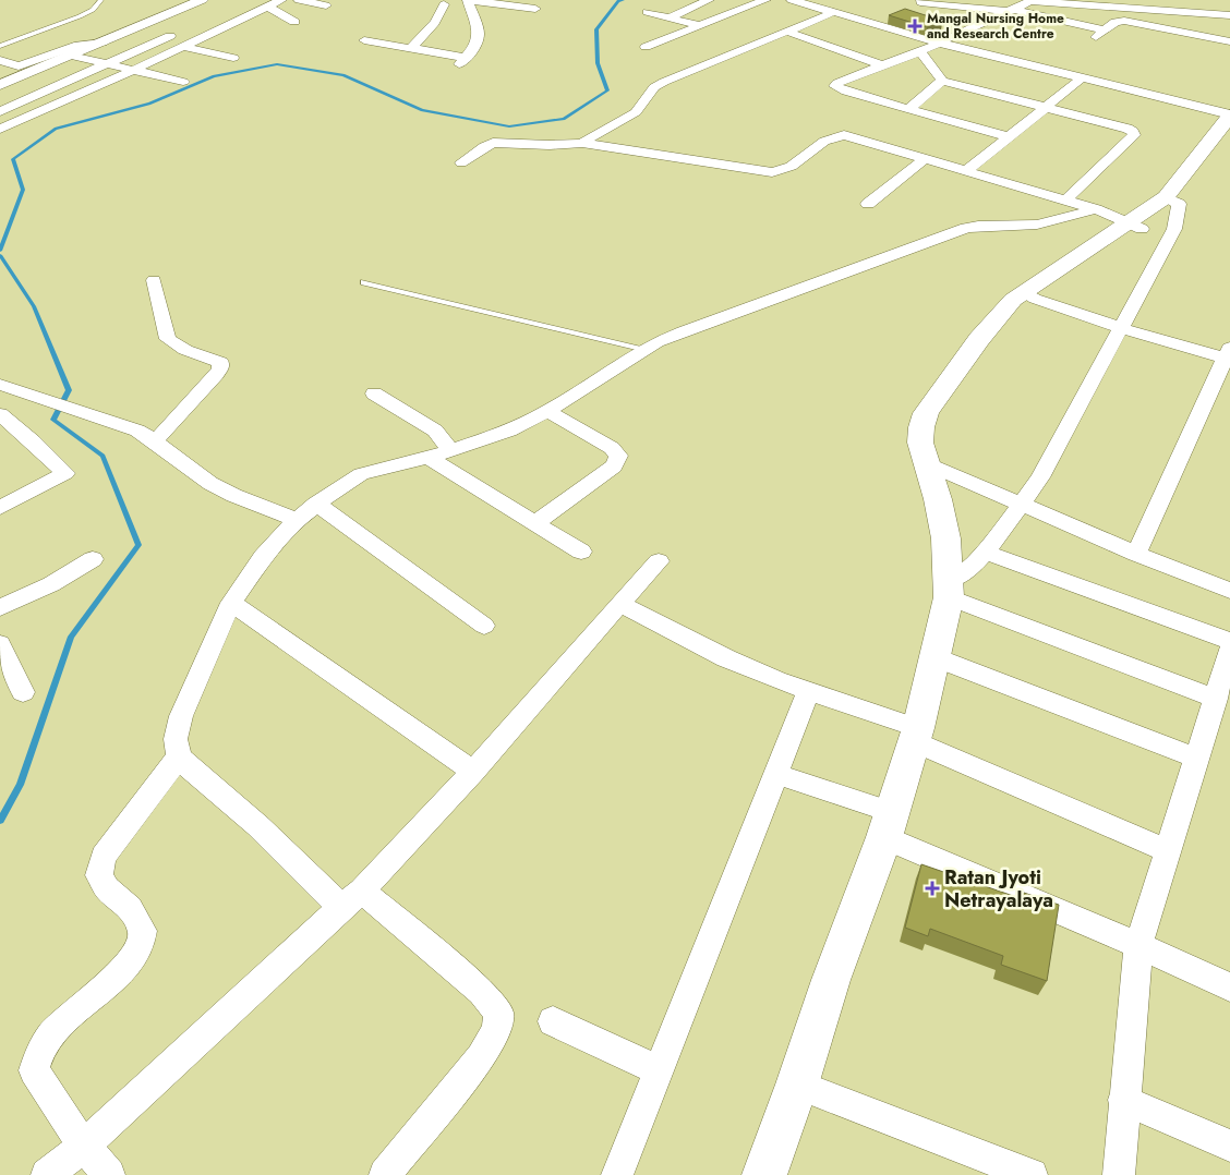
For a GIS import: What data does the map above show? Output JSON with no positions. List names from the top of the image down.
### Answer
{
  "places": {
    "health": ["Mangal Nursing Home and Research Centre", "Ratan Jyoti Netrayalaya"]
  }
}
